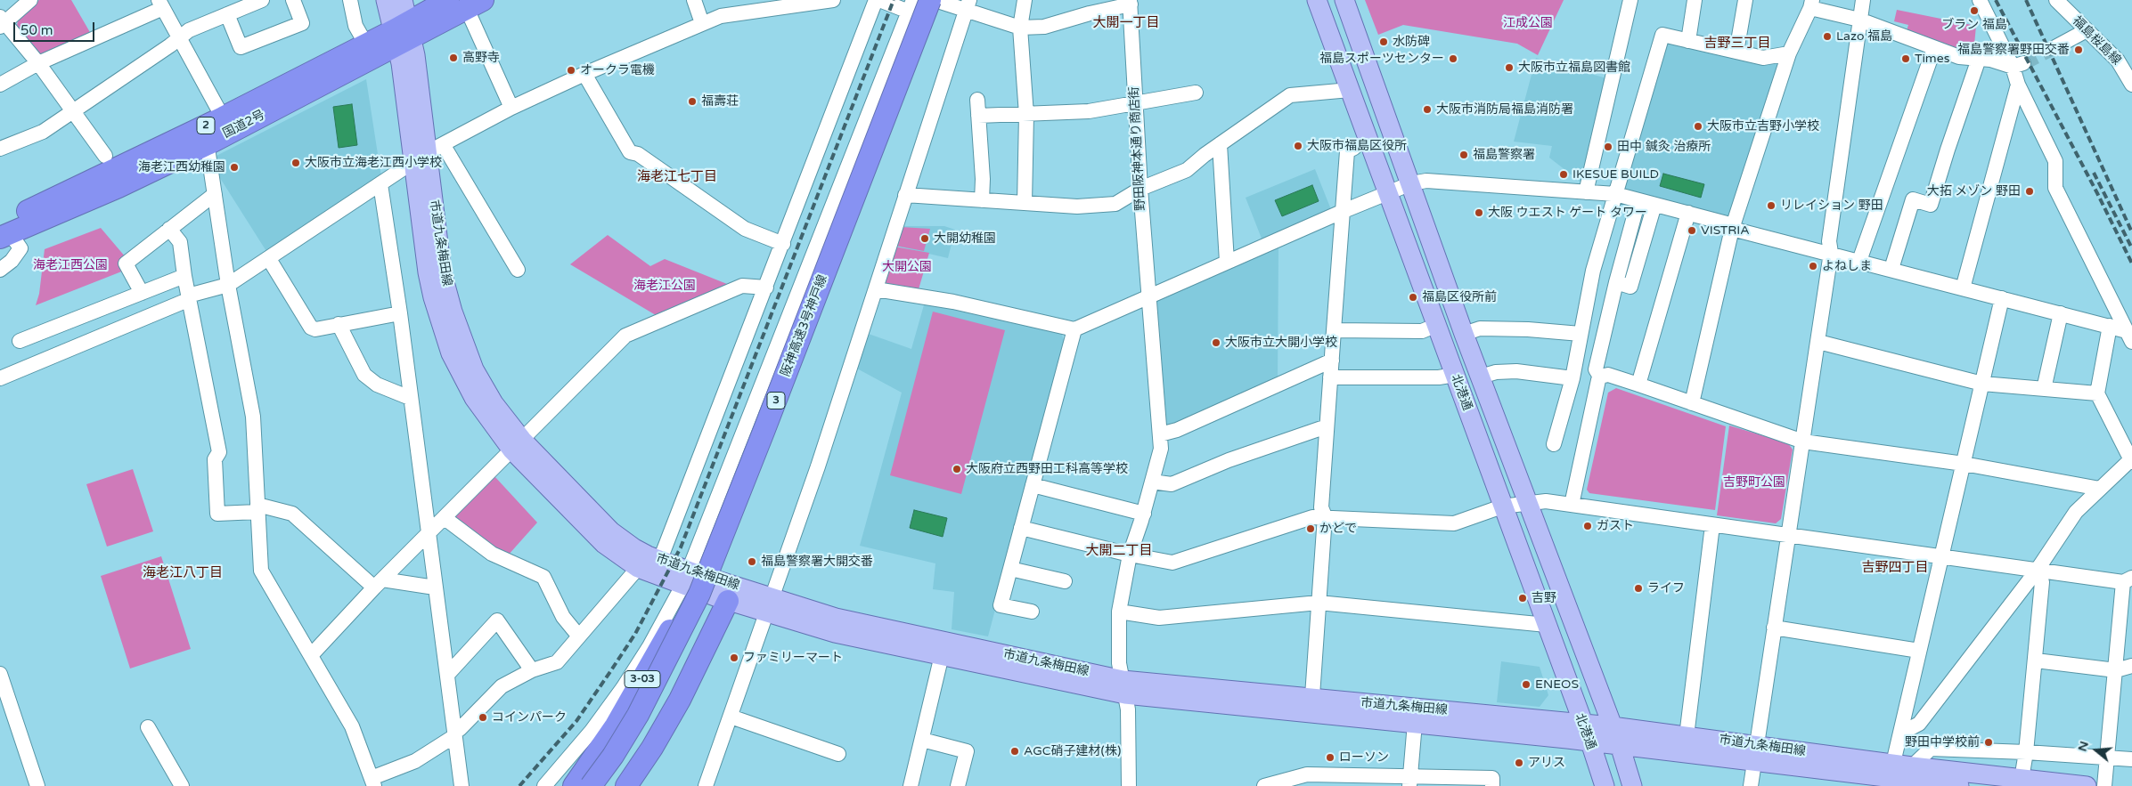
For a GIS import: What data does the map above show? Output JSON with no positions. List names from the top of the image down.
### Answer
{
  "streets": {
    "highway": [
      "国道2号",
      "2",
      "阪神高速3号神戸線",
      "3",
      "3-03"
    ],
    "main road": ["市道九条梅田線", "北港通"],
    "street": ["福島桜島線", "野田阪神本通り商店街"]
  },
  "crossings": [
    ["国道2号", "市道九条梅田線"],
    ["野田阪神本通り商店街", "市道九条梅田線"],
    ["市道九条梅田線", "北港通"],
    ["市道九条梅田線", "3-03"]
  ],
  "districts": [
    "大開一丁目",
    "吉野三丁目",
    "海老江七丁目",
    "大開二丁目",
    "吉野四丁目",
    "海老江八丁目"
  ],
  "parks": [
    "江成公園",
    "海老江西公園",
    "大開公園",
    "海老江公園",
    "吉野町公園"
  ],
  "places": [
    "ブラン 福島",
    "Lazo 福島",
    "水防碑",
    "福島警察署野田交番",
    "高野寺",
    "福島スポーツセンター",
    "Times",
    "大阪市立福島図書館",
    "オークラ電機",
    "福壽荘",
    "大阪市消防局福島消防署",
    "大阪市立吉野小学校",
    "大阪市福島区役所",
    "田中 鍼灸 治療所",
    "福島警察署",
    "大阪市立海老江西小学校",
    "海老江西幼稚園",
    "IKESUE BUILD",
    "大拓 メゾン 野田",
    "リレイション 野田",
    "大阪 ウエスト ゲート タワー",
    "VISTRIA",
    "大開幼稚園",
    "よねしま",
    "福島区役所前",
    "大阪市立大開小学校",
    "大阪府立西野田工科高等学校",
    "ガスト",
    "かどで",
    "福島警察署大開交番",
    "ライフ",
    "吉野",
    "ファミリーマート",
    "ENEOS",
    "コインパーク",
    "野田中学校前",
    "AGC硝子建材(株)",
    "ローソン",
    "アリス"
  ],
  "scale_bar": "50 m",
  "north": "left"
}
